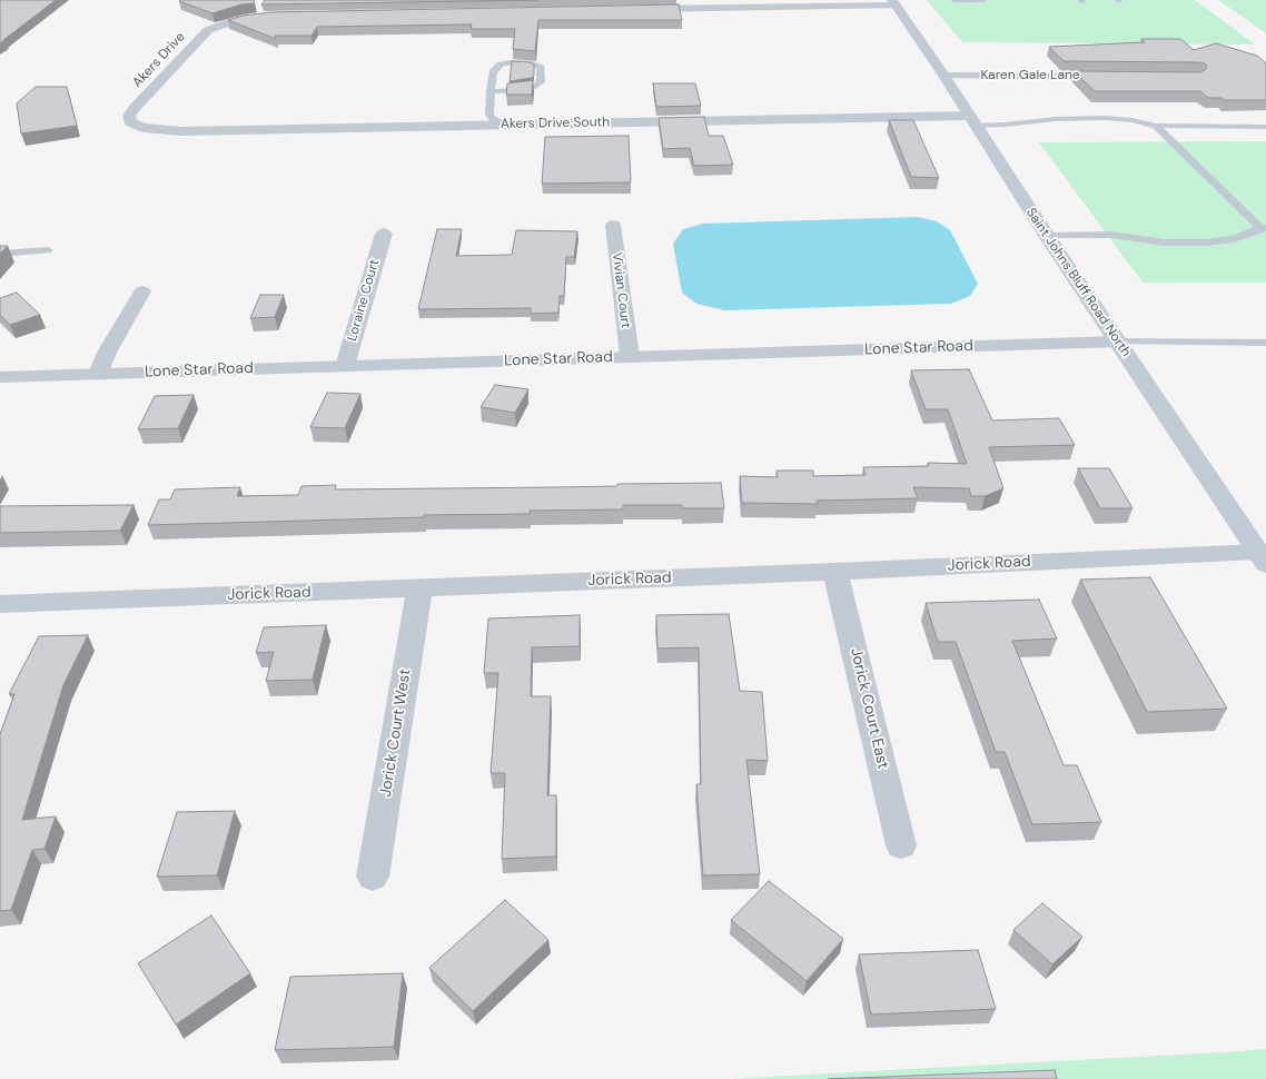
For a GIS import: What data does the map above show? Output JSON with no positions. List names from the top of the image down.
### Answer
{
  "streets": {
    "main road": ["Saint Johns Bluff Road North"],
    "street": [
      "Akers Drive",
      "Karen Gale Lane",
      "Akers Drive South",
      "Vivian Court",
      "Loraine Court",
      "Lone Star Road",
      "Jorick Road",
      "Jorick Court East",
      "Jorick Court West"
    ]
  },
  "crossings": [
    ["Akers Drive", "Akers Drive South"],
    ["Karen Gale Lane", "Saint Johns Bluff Road North"],
    ["Akers Drive South", "Saint Johns Bluff Road North"],
    ["Saint Johns Bluff Road North", "Lone Star Road"],
    ["Saint Johns Bluff Road North", "Jorick Road"],
    ["Vivian Court", "Lone Star Road"],
    ["Loraine Court", "Lone Star Road"],
    ["Jorick Road", "Jorick Court East"],
    ["Jorick Road", "Jorick Court West"]
  ]
}
